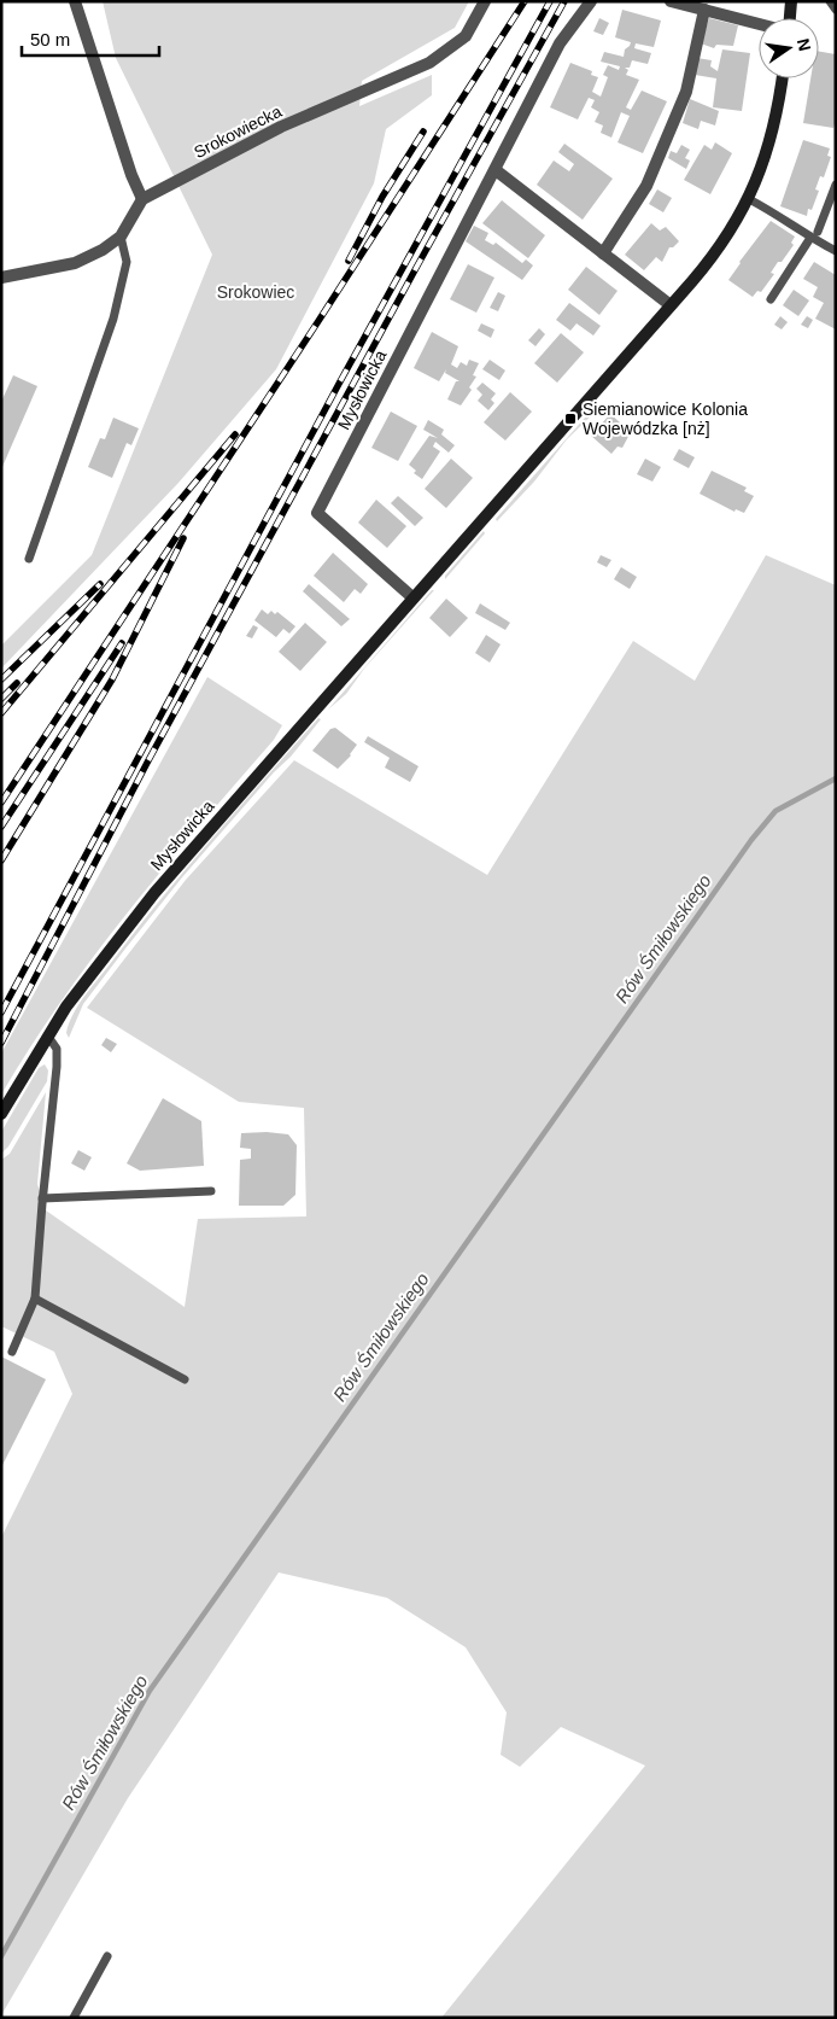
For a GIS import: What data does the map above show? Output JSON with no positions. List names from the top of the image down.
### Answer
{
  "streets": {
    "street": ["Srokowiecka", "Mysłowicka"]
  },
  "water": ["Rów Śmiłowskiego"],
  "parks": ["Srokowiec"],
  "places": {
    "transit": ["Siemianowice Kolonia Wojewódzka [nż]"]
  },
  "scale_bar": "50 m",
  "north": "right"
}
